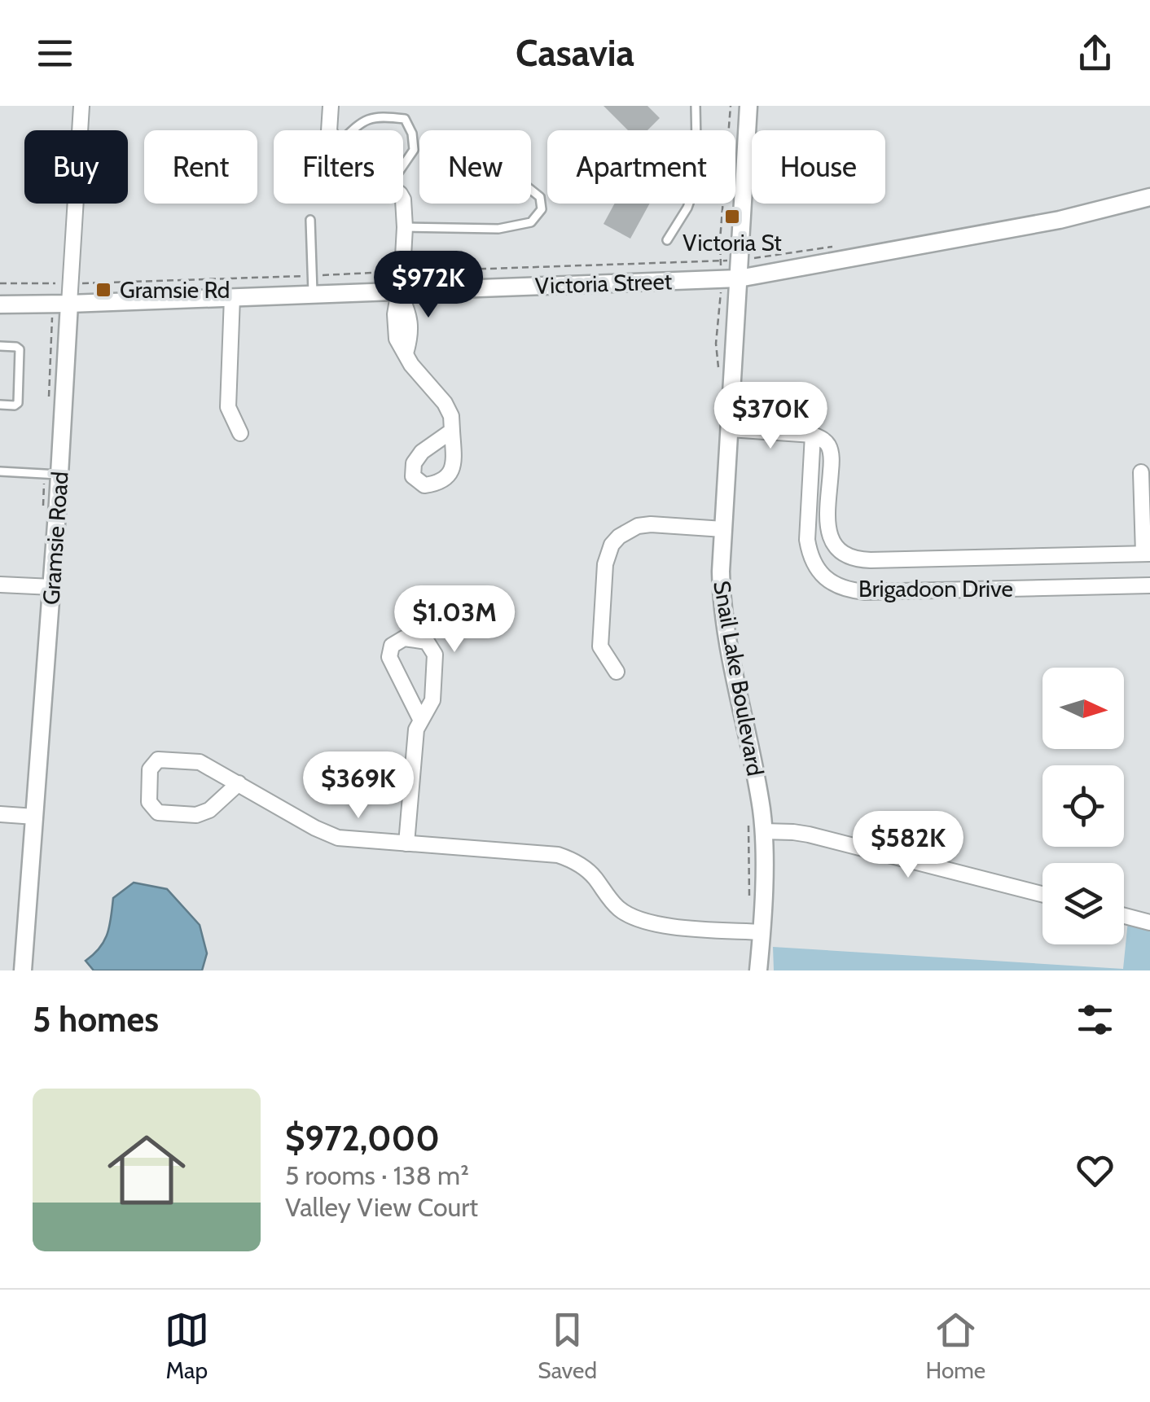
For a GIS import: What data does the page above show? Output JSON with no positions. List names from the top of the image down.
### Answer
{
  "streets": {
    "street": [
      "Victoria Street",
      "Gramsie Road",
      "Brigadoon Drive",
      "Snail Lake Boulevard"
    ]
  },
  "crossings": [
    ["Victoria Street", "Gramsie Road"],
    ["Victoria Street", "Snail Lake Boulevard"]
  ],
  "places": {
    "transit": ["Victoria St", "Gramsie Rd"]
  },
  "north": "right",
  "page": {
    "header": "Casavia",
    "chip": [
      "Buy",
      "Rent",
      "Filters",
      "New",
      "Apartment",
      "House"
    ],
    "price": [
      "$972K",
      "$370K",
      "$1.03M",
      "$369K",
      "$582K"
    ],
    "heading": "5 homes",
    "list": [
      {
        "name": "$972,000",
        "note": "5 rooms · 138 m² · Valley View Court"
      }
    ],
    "tabs": ["Map", "Saved", "Home"]
  }
}
